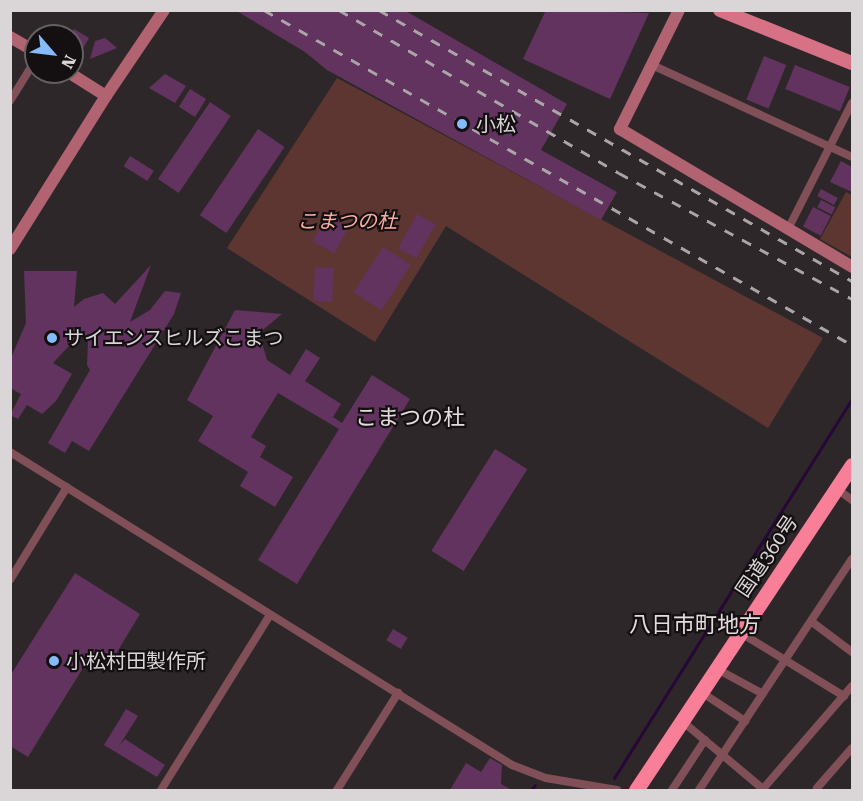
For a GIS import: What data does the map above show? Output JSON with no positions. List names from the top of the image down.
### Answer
{
  "streets": {
    "highway": ["国道360号"]
  },
  "districts": ["こまつの杜", "八日市町地方"],
  "parks": ["こまつの杜"],
  "places": ["小松", "サイエンスヒルズこまつ", "小松村田製作所"],
  "north": "bottom right"
}
